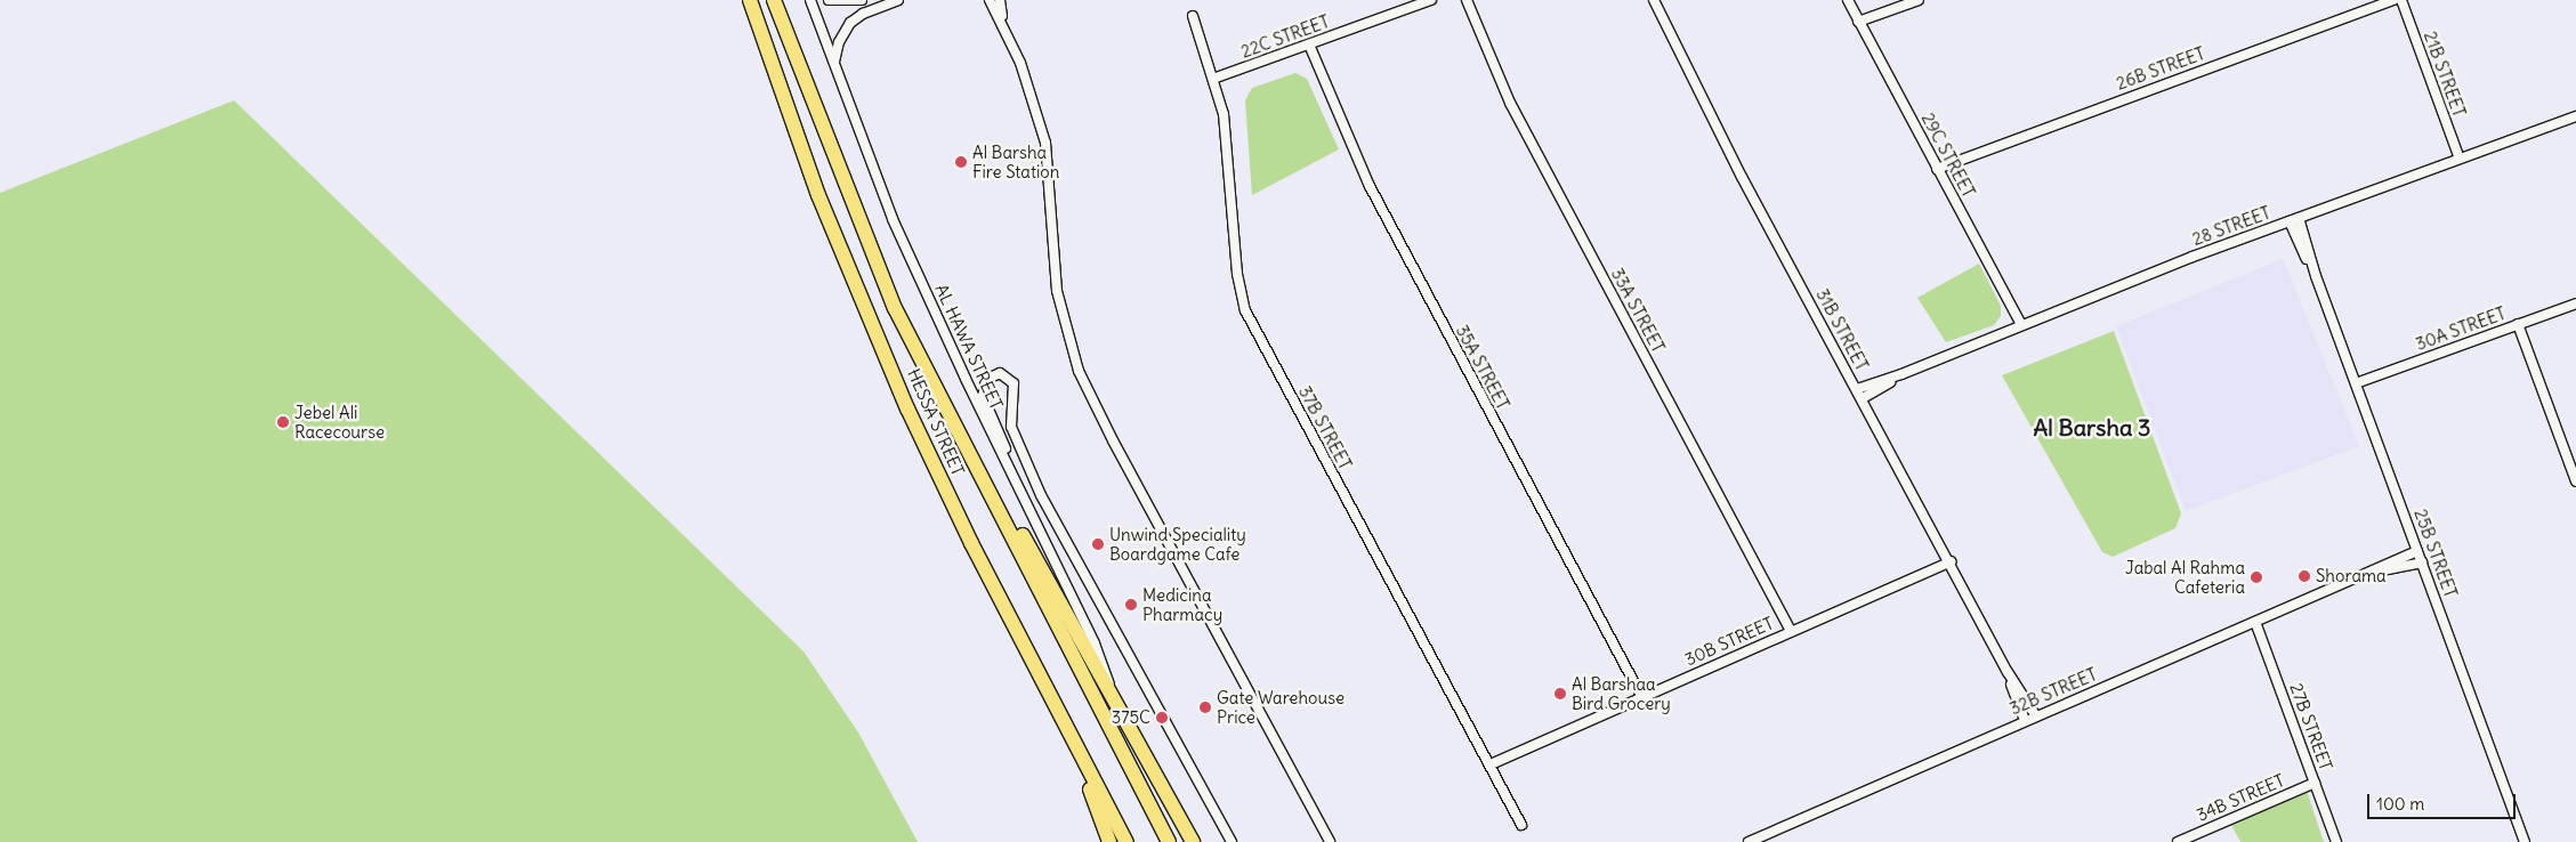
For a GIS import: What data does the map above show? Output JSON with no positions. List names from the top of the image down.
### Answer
{
  "streets": {
    "main road": ["HESSA STREET"],
    "street": [
      "22C STREET",
      "26B STREET",
      "21B STREET",
      "29C STREET",
      "28 STREET",
      "33A STREET",
      "30A STREET",
      "31B STREET",
      "AL HAWA STREET",
      "35A STREET",
      "37B STREET",
      "25B STREET",
      "30B STREET",
      "32B STREET",
      "27B STREET",
      "34B STREET"
    ]
  },
  "crossings": [
    ["22C STREET", "35A STREET"],
    ["22C STREET", "37B STREET"],
    ["26B STREET", "29C STREET"],
    ["21B STREET", "28 STREET"],
    ["29C STREET", "28 STREET"],
    ["28 STREET", "31B STREET"],
    ["28 STREET", "25B STREET"],
    ["33A STREET", "30B STREET"],
    ["30A STREET", "25B STREET"],
    ["31B STREET", "30B STREET"],
    ["31B STREET", "32B STREET"],
    ["AL HAWA STREET", "HESSA STREET"],
    ["35A STREET", "30B STREET"],
    ["37B STREET", "30B STREET"],
    ["25B STREET", "32B STREET"],
    ["32B STREET", "27B STREET"],
    ["27B STREET", "34B STREET"]
  ],
  "districts": ["Al Barsha 3"],
  "places": [
    "Al Barsha Fire Station",
    "Jebel Ali Racecourse",
    "Unwind Speciality Boardgame Cafe",
    "Shorama",
    "Jabal Al Rahma Cafeteria",
    "Medicina Pharmacy",
    "Al Barshaa Bird Grocery",
    "Gate Warehouse Price",
    "375C"
  ],
  "scale_bar": "100 m"
}
